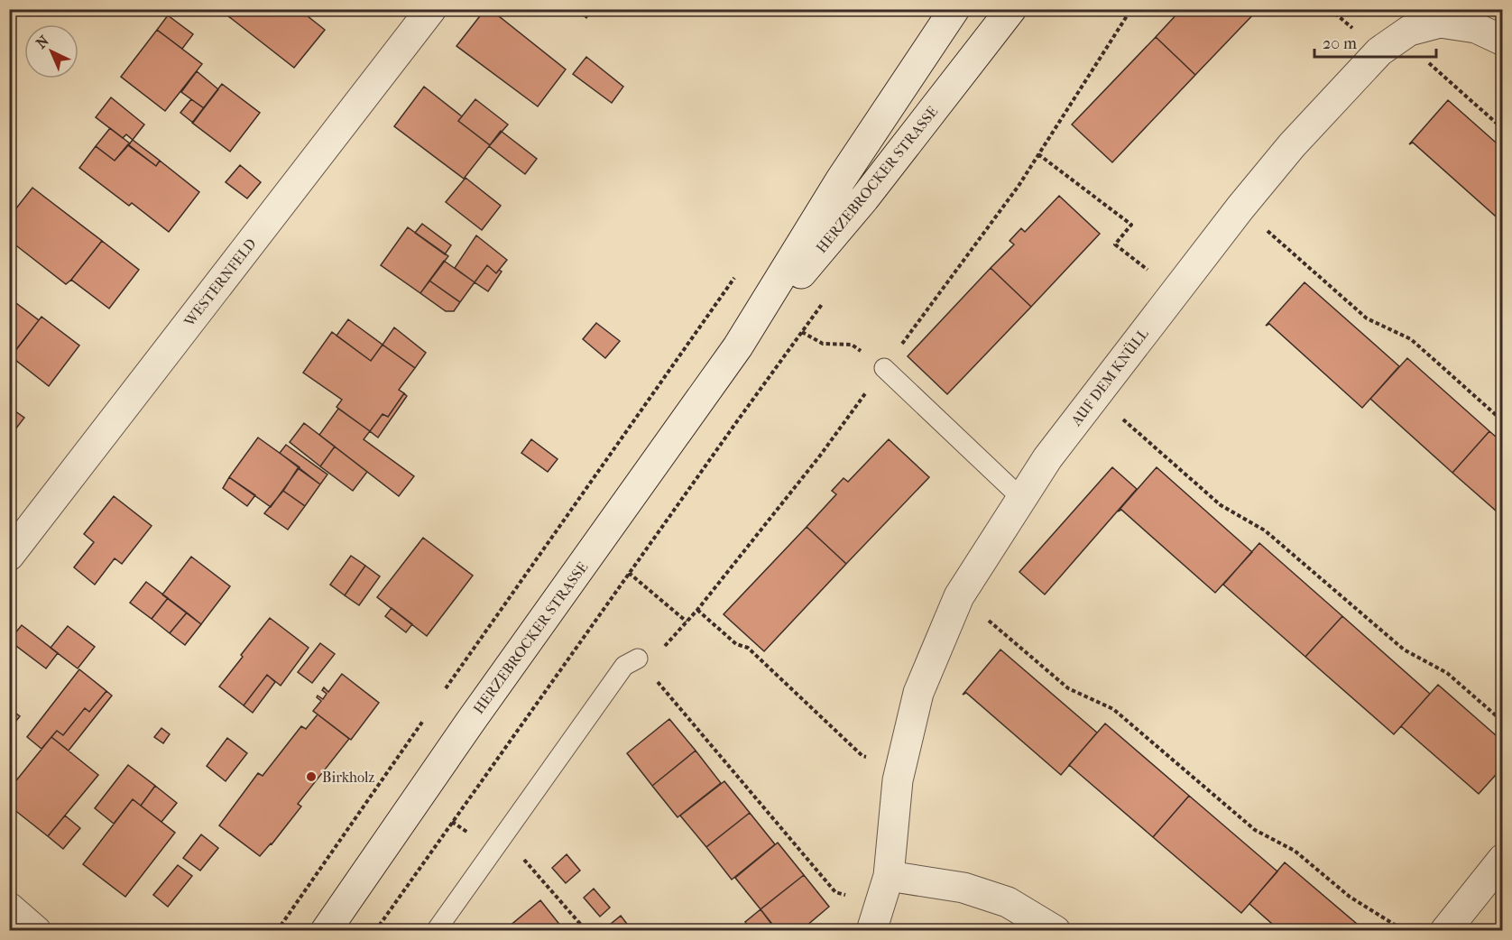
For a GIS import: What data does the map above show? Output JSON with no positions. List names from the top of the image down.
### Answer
{
  "streets": {
    "street": ["HERZEBROCKER STRASSE", "WESTERNFELD", "AUF DEM KNÜLL"]
  },
  "places": ["Birkholz"],
  "scale_bar": "20 m",
  "north": "top left"
}
